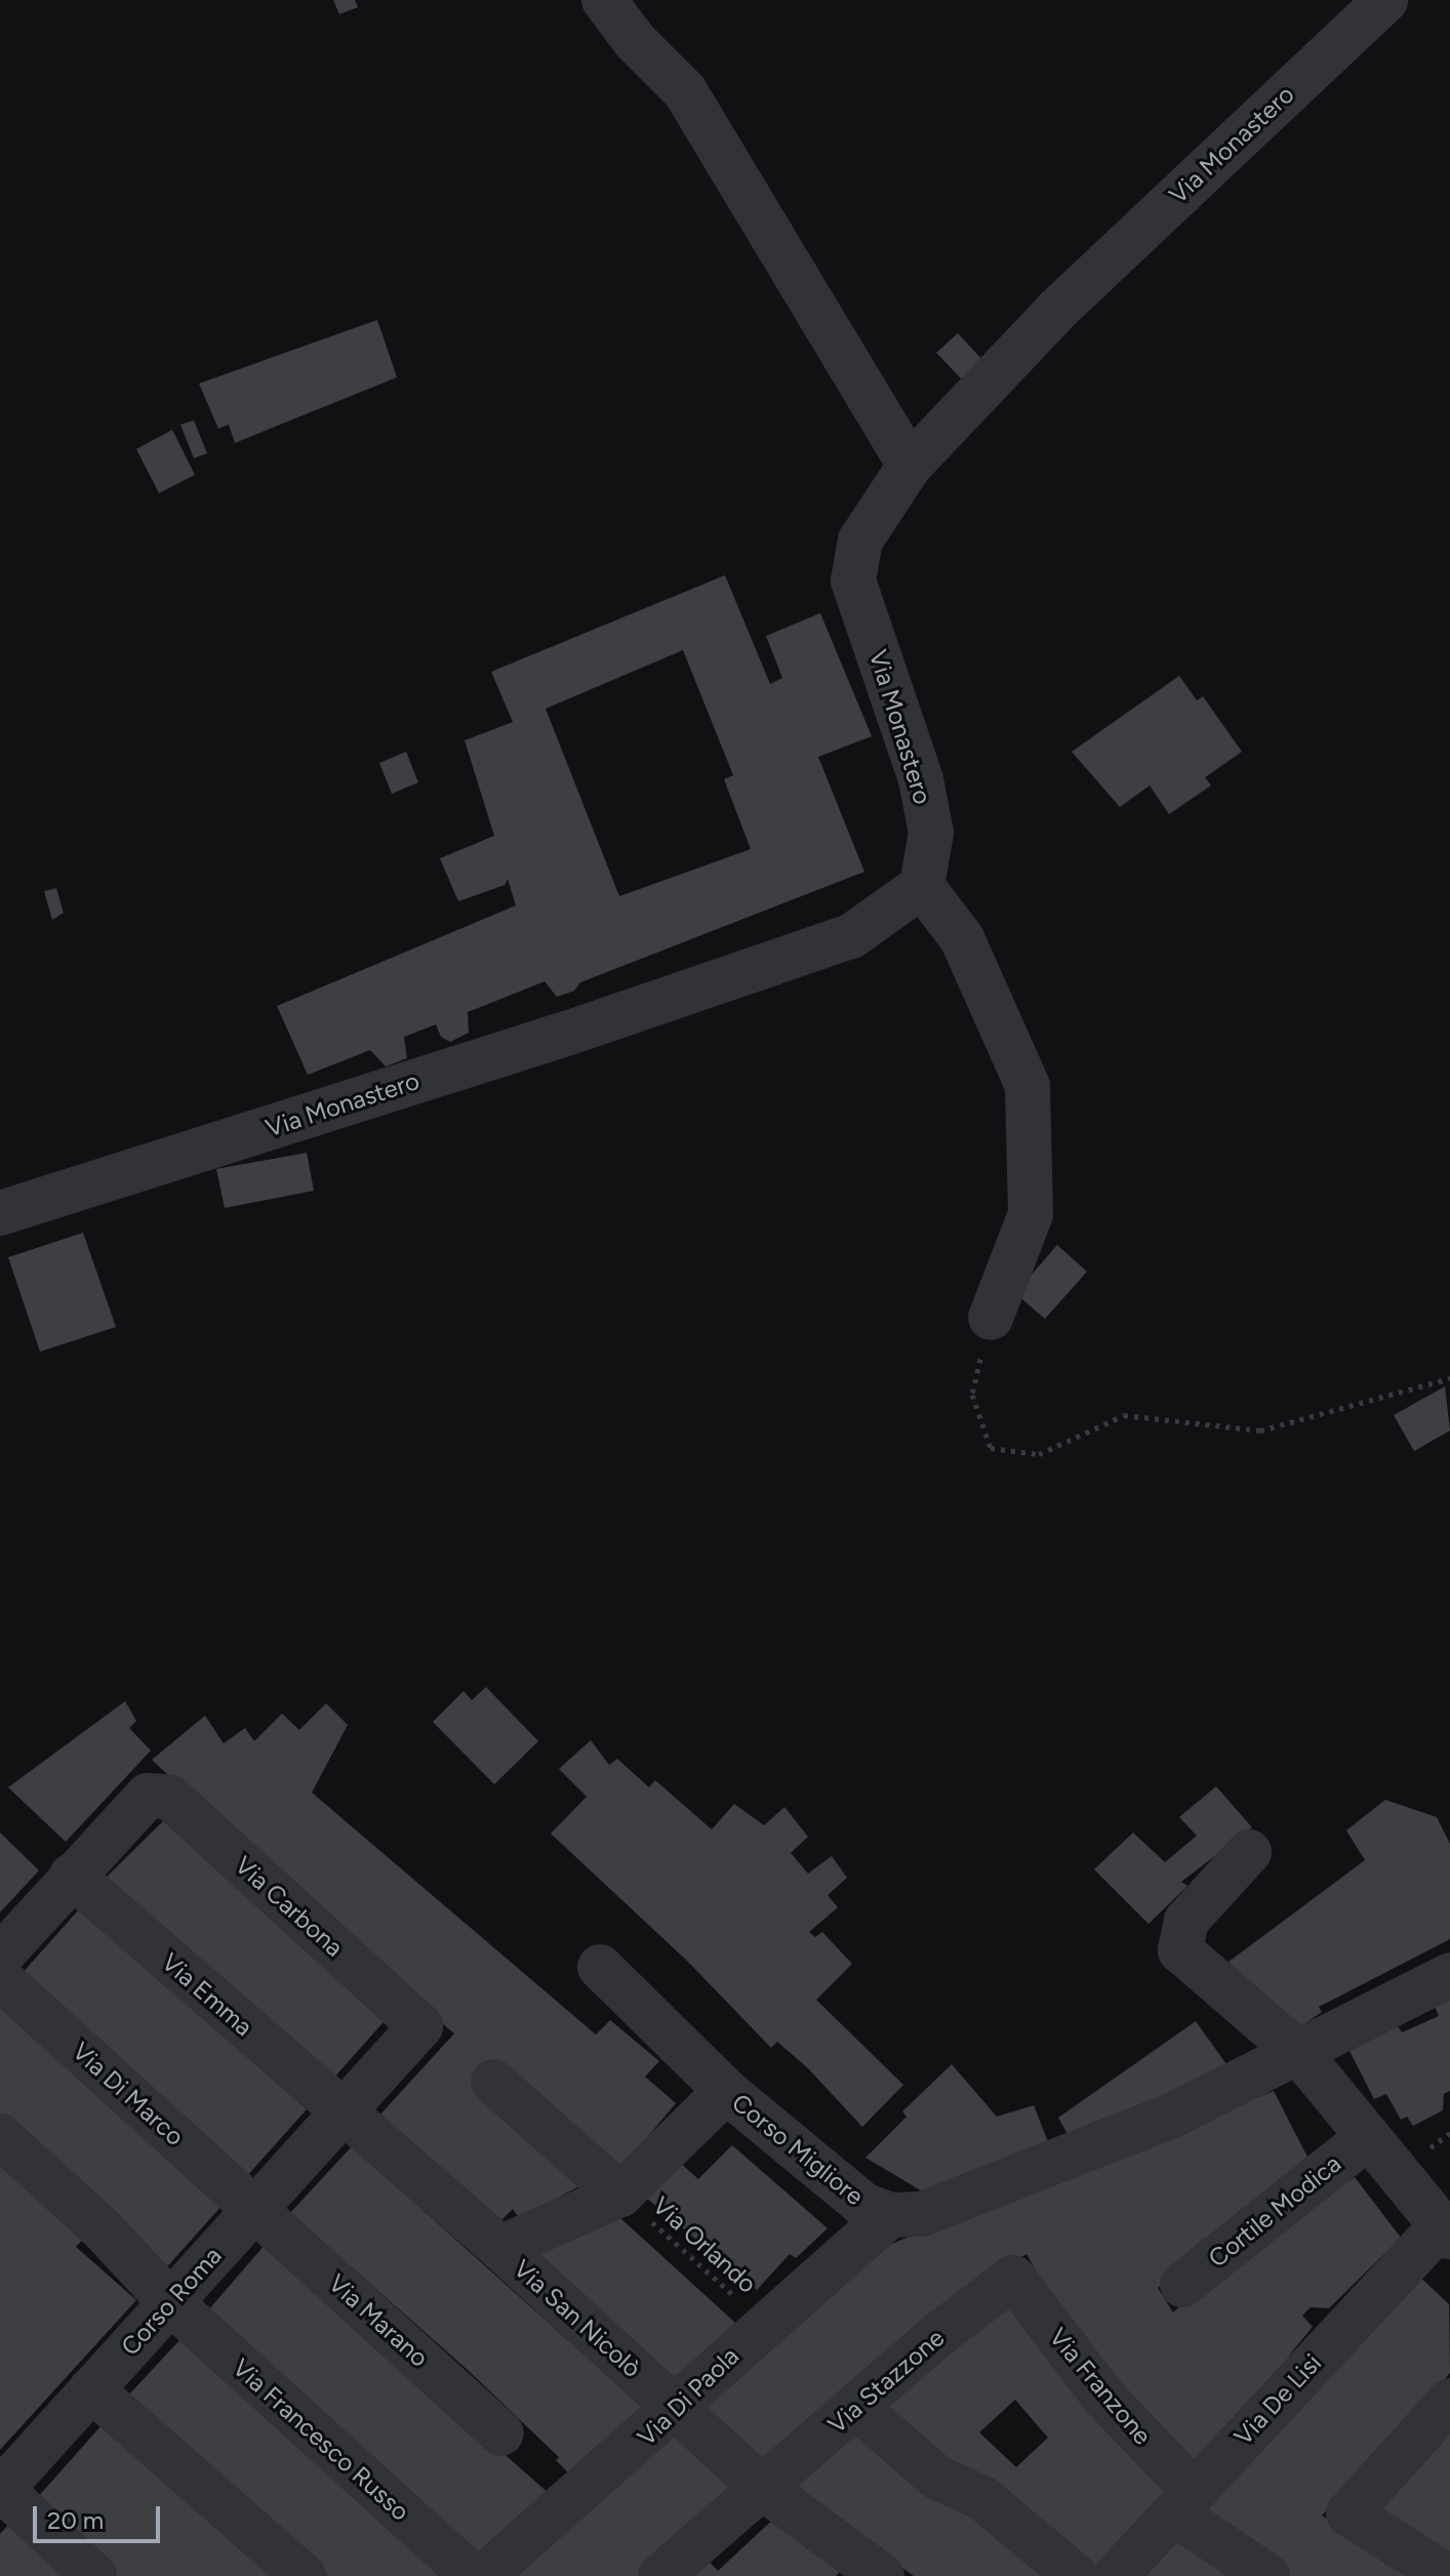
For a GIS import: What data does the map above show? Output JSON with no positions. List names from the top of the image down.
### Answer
{
  "streets": {
    "street": [
      "Via Monastero",
      "Via Carbona",
      "Via Emma",
      "Via Di Marco",
      "Corso Migliore",
      "Cortile Modica",
      "Corso Roma",
      "Via San Nicolò",
      "Via Marano",
      "Via Stazzone",
      "Via Franzone",
      "Via Di Paola",
      "Via De Lisi",
      "Via Francesco Russo"
    ],
    "path": ["Via Orlando"]
  },
  "crossings": [
    ["Via Carbona", "Via Emma"],
    ["Via Carbona", "Corso Roma"],
    ["Via Emma", "Corso Roma"],
    ["Via Di Marco", "Corso Roma"],
    ["Via Di Marco", "Via Marano"],
    ["Corso Migliore", "Via Orlando"],
    ["Corso Migliore", "Via San Nicolò"],
    ["Corso Migliore", "Via Di Paola"],
    ["Via Orlando", "Via Di Paola"],
    ["Corso Roma", "Via Marano"],
    ["Corso Roma", "Via Francesco Russo"],
    ["Via San Nicolò", "Via Stazzone"],
    ["Via San Nicolò", "Via Di Paola"],
    ["Via Stazzone", "Via Franzone"],
    ["Via Franzone", "Via De Lisi"]
  ],
  "scale_bar": "20 m"
}
